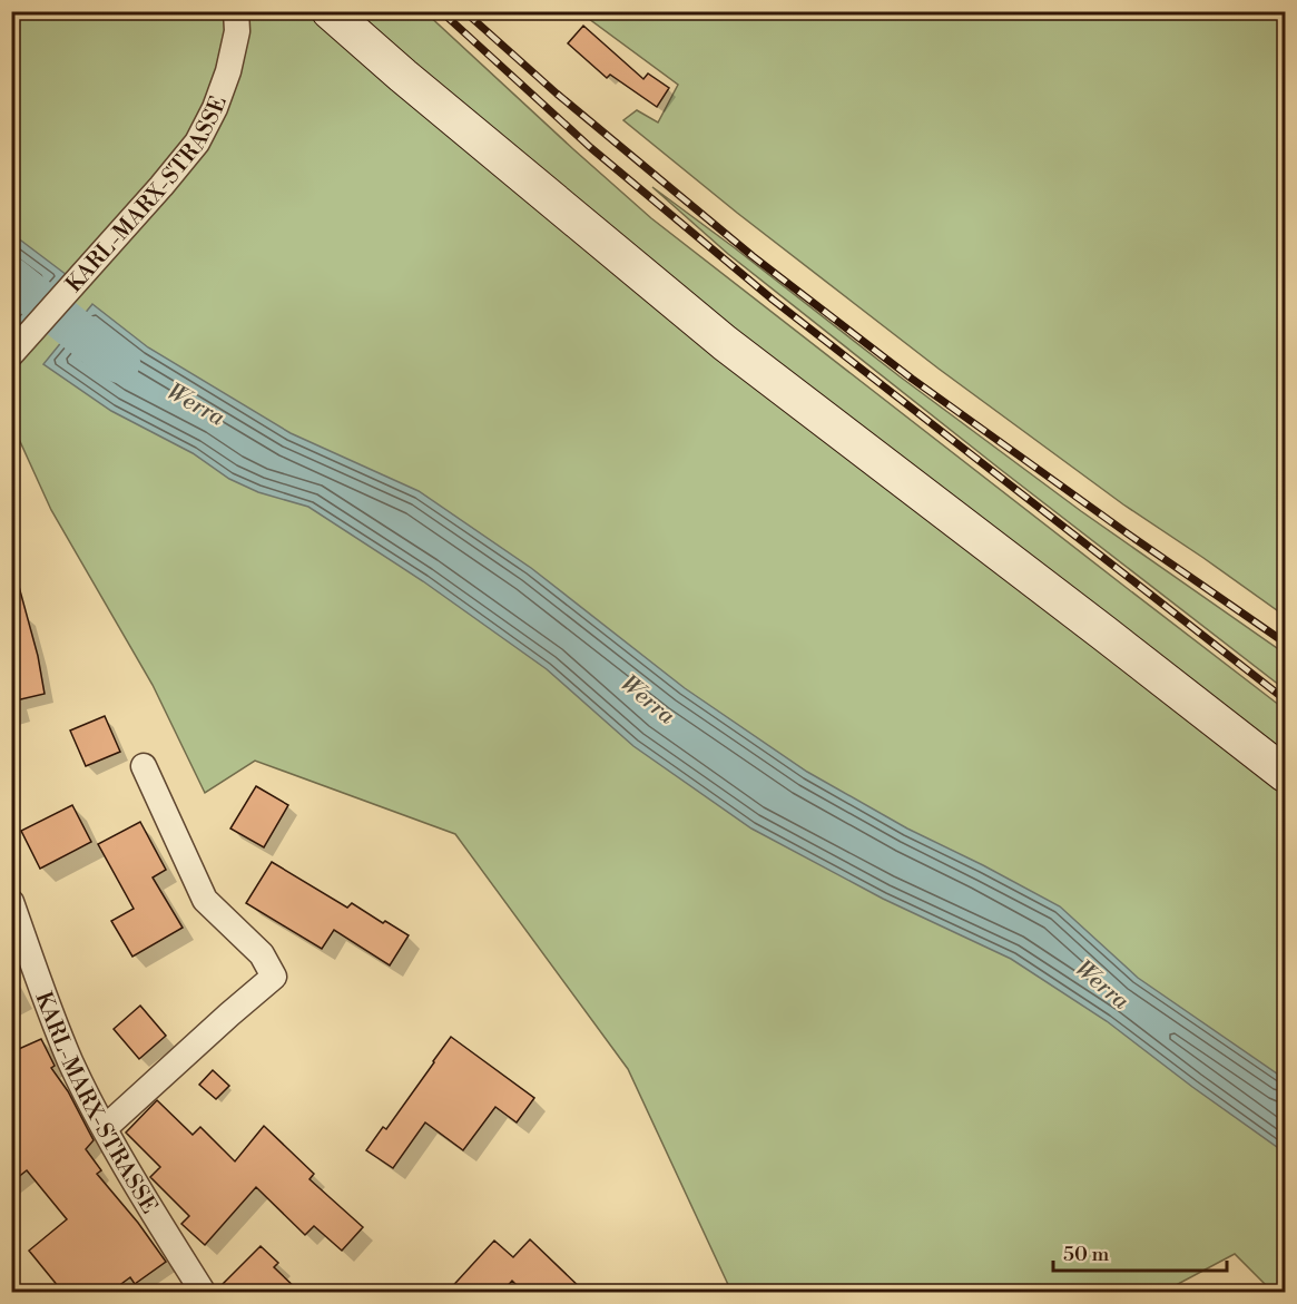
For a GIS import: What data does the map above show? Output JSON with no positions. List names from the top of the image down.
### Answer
{
  "streets": {
    "street": ["KARL-MARX-STRASSE"]
  },
  "water": ["Werra"],
  "scale_bar": "50 m"
}
